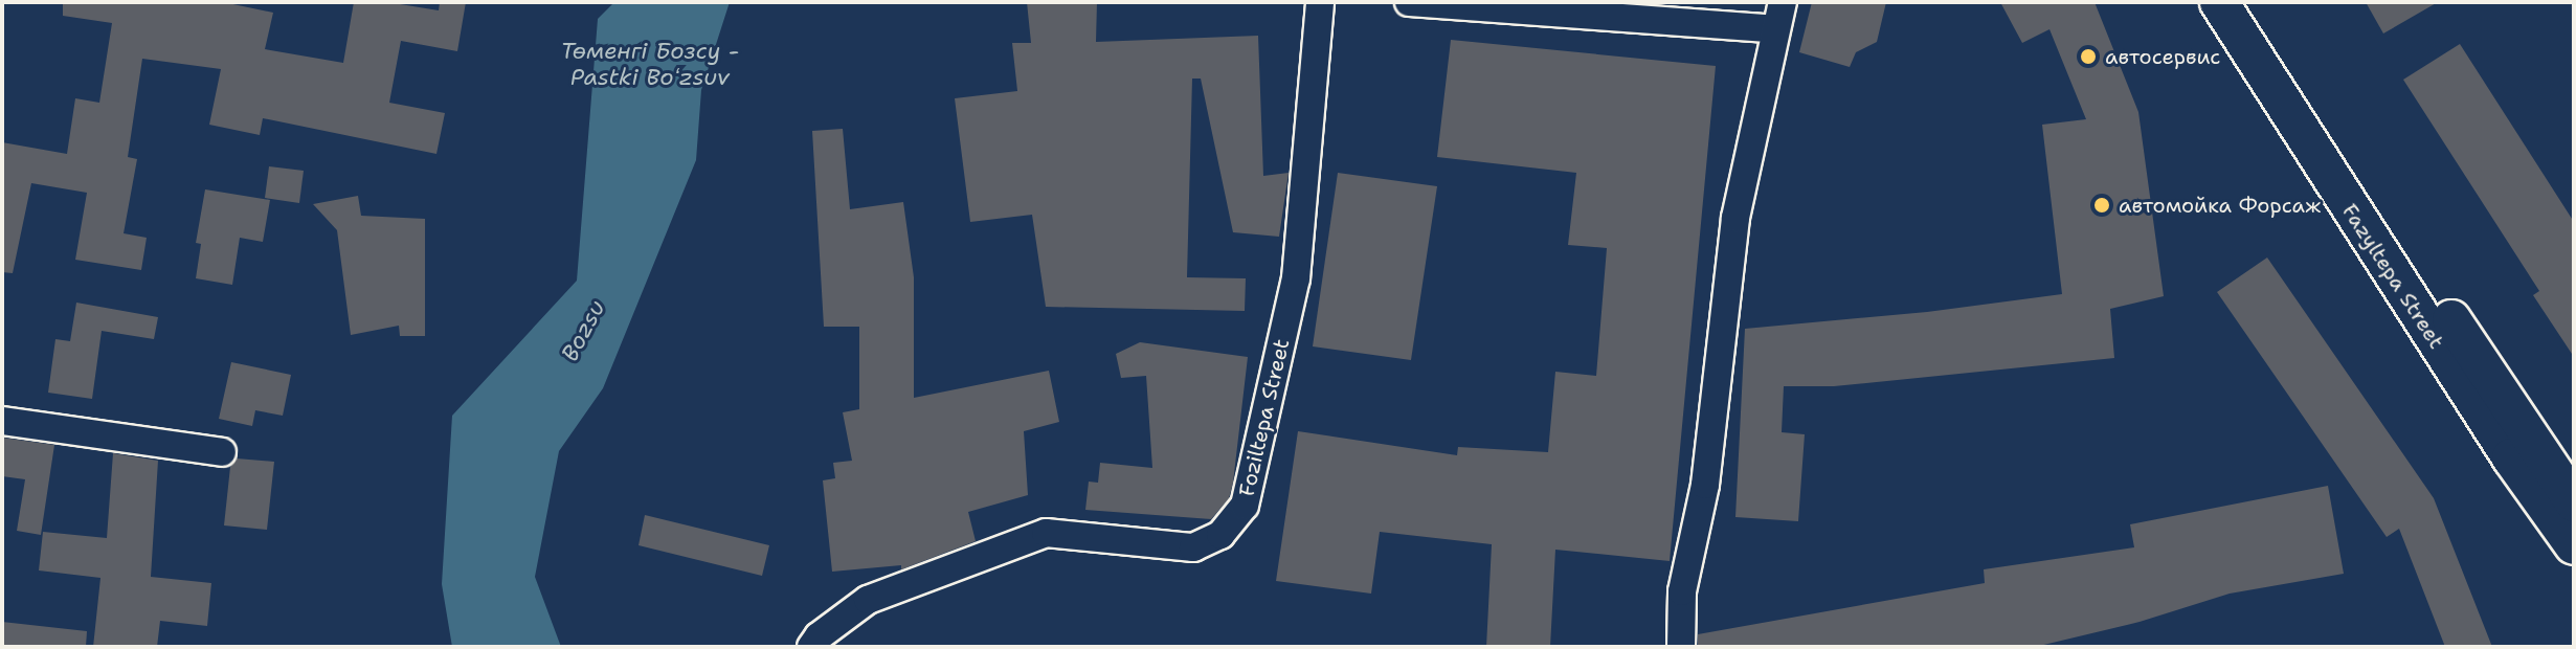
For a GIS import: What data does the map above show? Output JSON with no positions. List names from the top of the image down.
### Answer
{
  "streets": {
    "main road": ["Fazyltepa Street"],
    "street": ["Foziltepa Street"]
  },
  "water": ["Төменгі Бозсу - Pastki Boʻzsuv", "Bozsu"],
  "places": ["автосервис", "автомойка Форсаж"]
}
